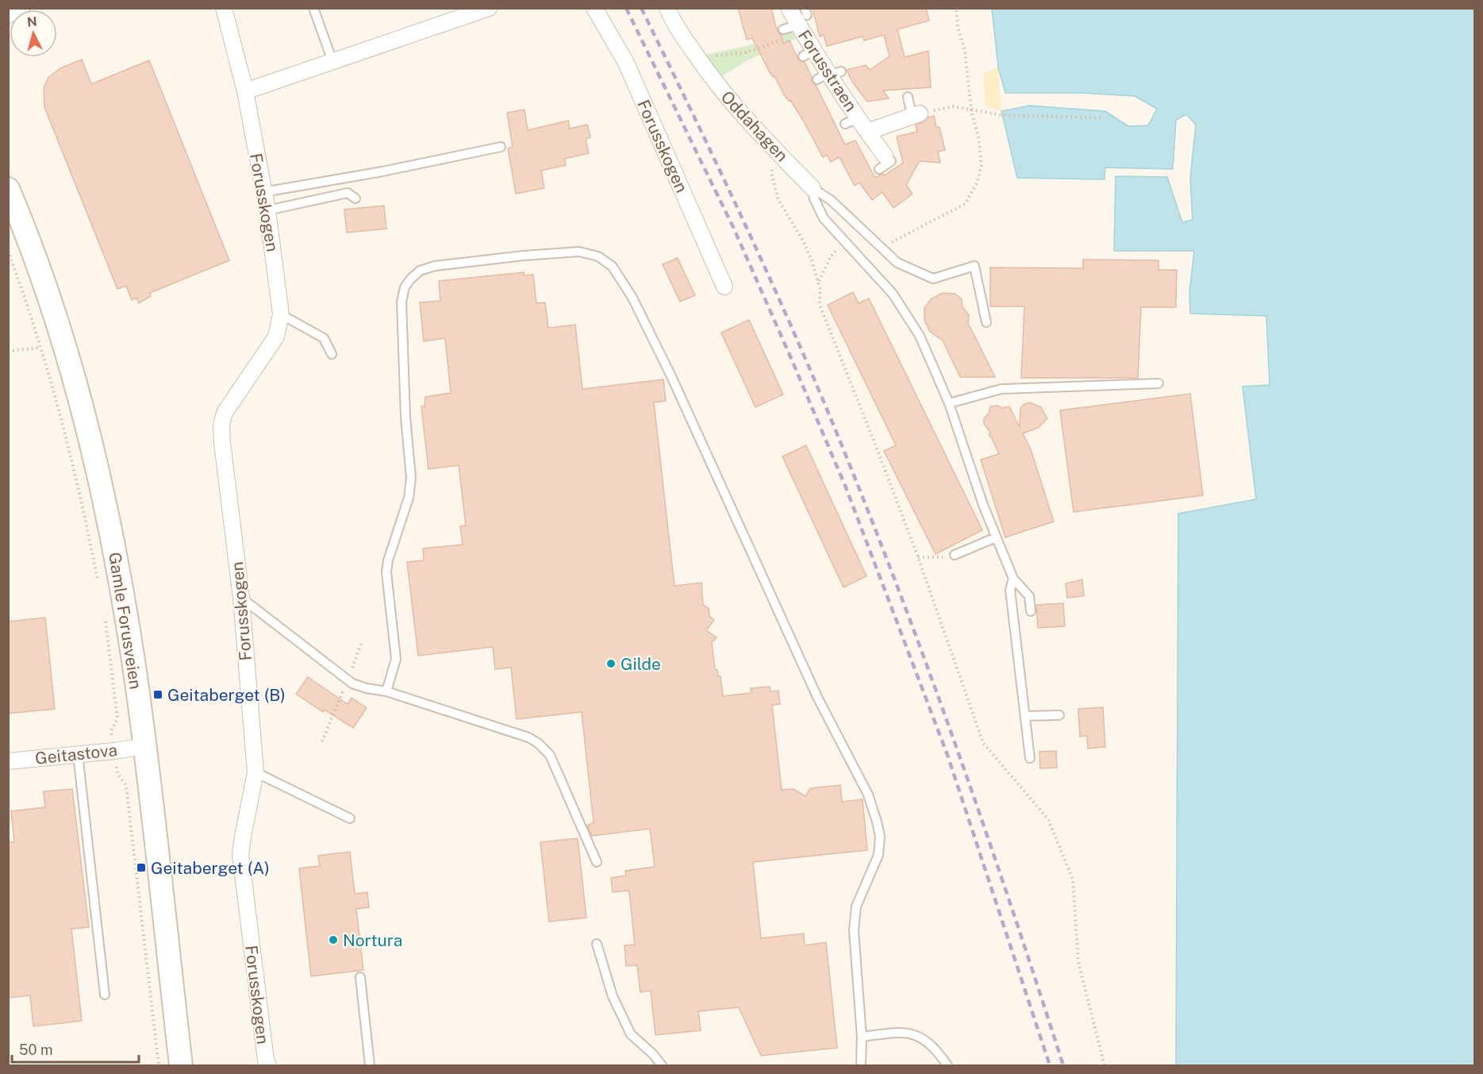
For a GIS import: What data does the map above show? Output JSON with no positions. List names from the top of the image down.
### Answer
{
  "streets": {
    "main road": ["Gamle Forusveien"],
    "street": [
      "Forusstraen",
      "Oddahagen",
      "Forusskogen",
      "Geitastova"
    ]
  },
  "crossings": [
    ["Gamle Forusveien", "Geitastova"]
  ],
  "places": {
    "other": ["Gilde", "Nortura"],
    "transit": ["Geitaberget (B)", "Geitaberget (A)"]
  },
  "scale_bar": "50 m",
  "north": "top"
}
